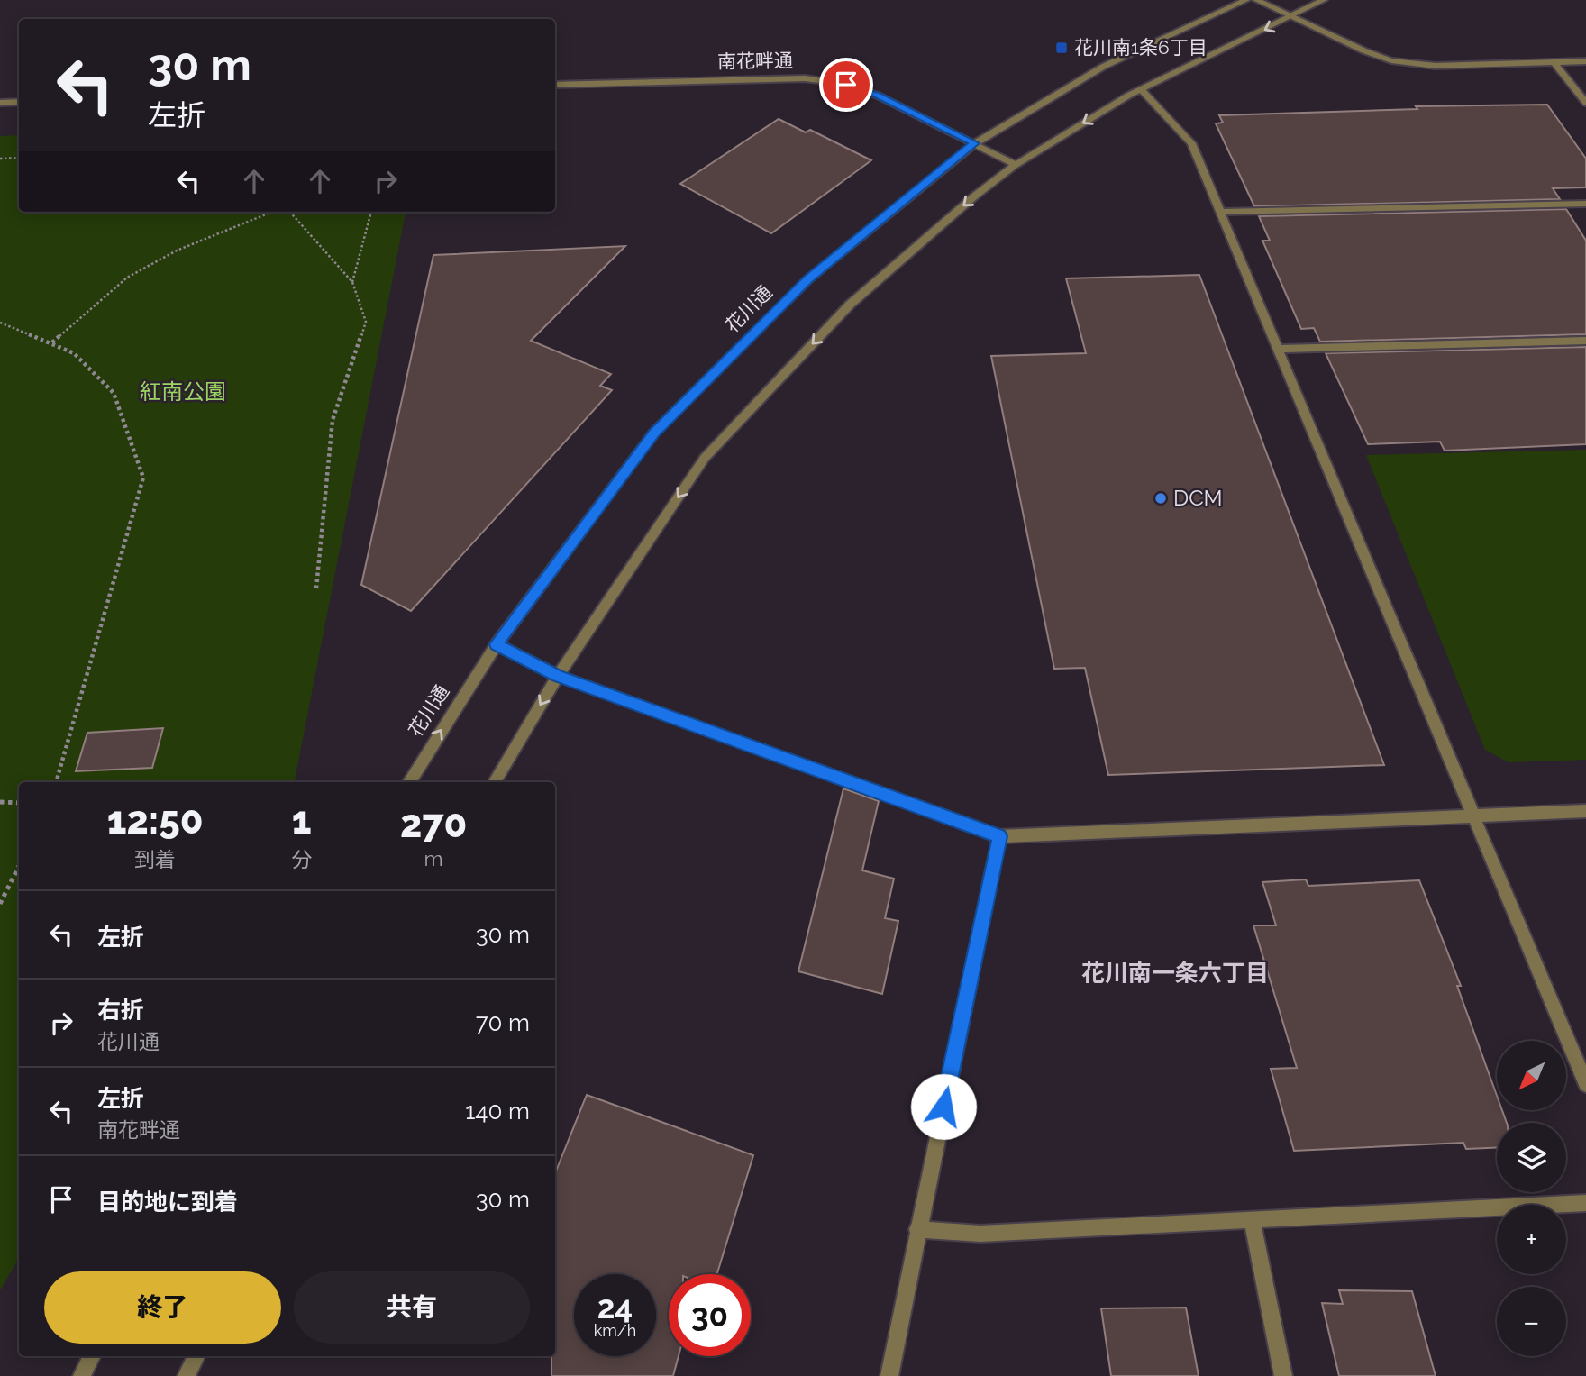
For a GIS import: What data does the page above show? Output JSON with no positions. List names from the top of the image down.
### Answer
{
  "streets": {
    "street": ["南花畔通", "花川通"]
  },
  "crossings": [
    ["南花畔通", "花川通"]
  ],
  "districts": ["花川南一条六丁目"],
  "parks": ["紅南公園"],
  "places": {
    "transit": ["花川南1条6丁目"],
    "other": ["DCM"]
  },
  "north": "bottom left",
  "page": {
    "turn": ["30 m", "左折"],
    "eta": [
      "12:50",
      "到着",
      "1",
      "分",
      "270",
      "m"
    ],
    "list": [
      {
        "name": "左折",
        "value": "30 m"
      },
      {
        "name": "右折",
        "note": "花川通",
        "value": "70 m"
      },
      {
        "name": "左折",
        "note": "南花畔通",
        "value": "140 m"
      },
      {
        "name": "目的地に到着",
        "value": "30 m"
      }
    ],
    "map_buttons": ["+", "−"],
    "buttons": ["終了", "共有"],
    "speed": "24 km/h",
    "limit": "30"
  }
}
